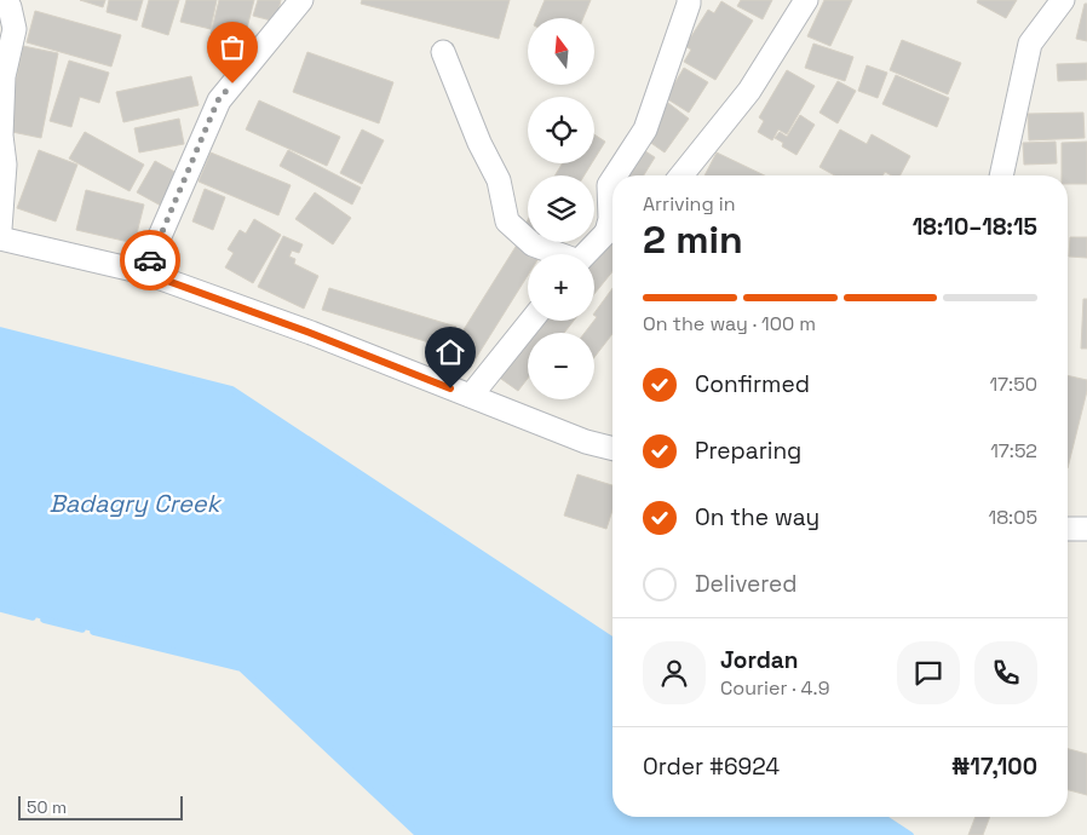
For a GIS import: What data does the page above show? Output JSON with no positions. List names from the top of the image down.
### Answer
{
  "water": ["Badagry Creek"],
  "scale_bar": "50 m",
  "north": "top",
  "page": {
    "map_buttons": ["+", "−"],
    "heading": ["2 min", "Arriving in", "18:10–18:15"],
    "panel": [
      "Jordan",
      "Courier · 4.9",
      "Order #6924",
      "₦17,100"
    ],
    "bar": "On the way · 100 m",
    "list": [
      ["Confirmed", "17:50"],
      ["Preparing", "17:52"],
      ["On the way", "18:05"],
      "Delivered"
    ],
    "scale": "50 m"
  }
}
